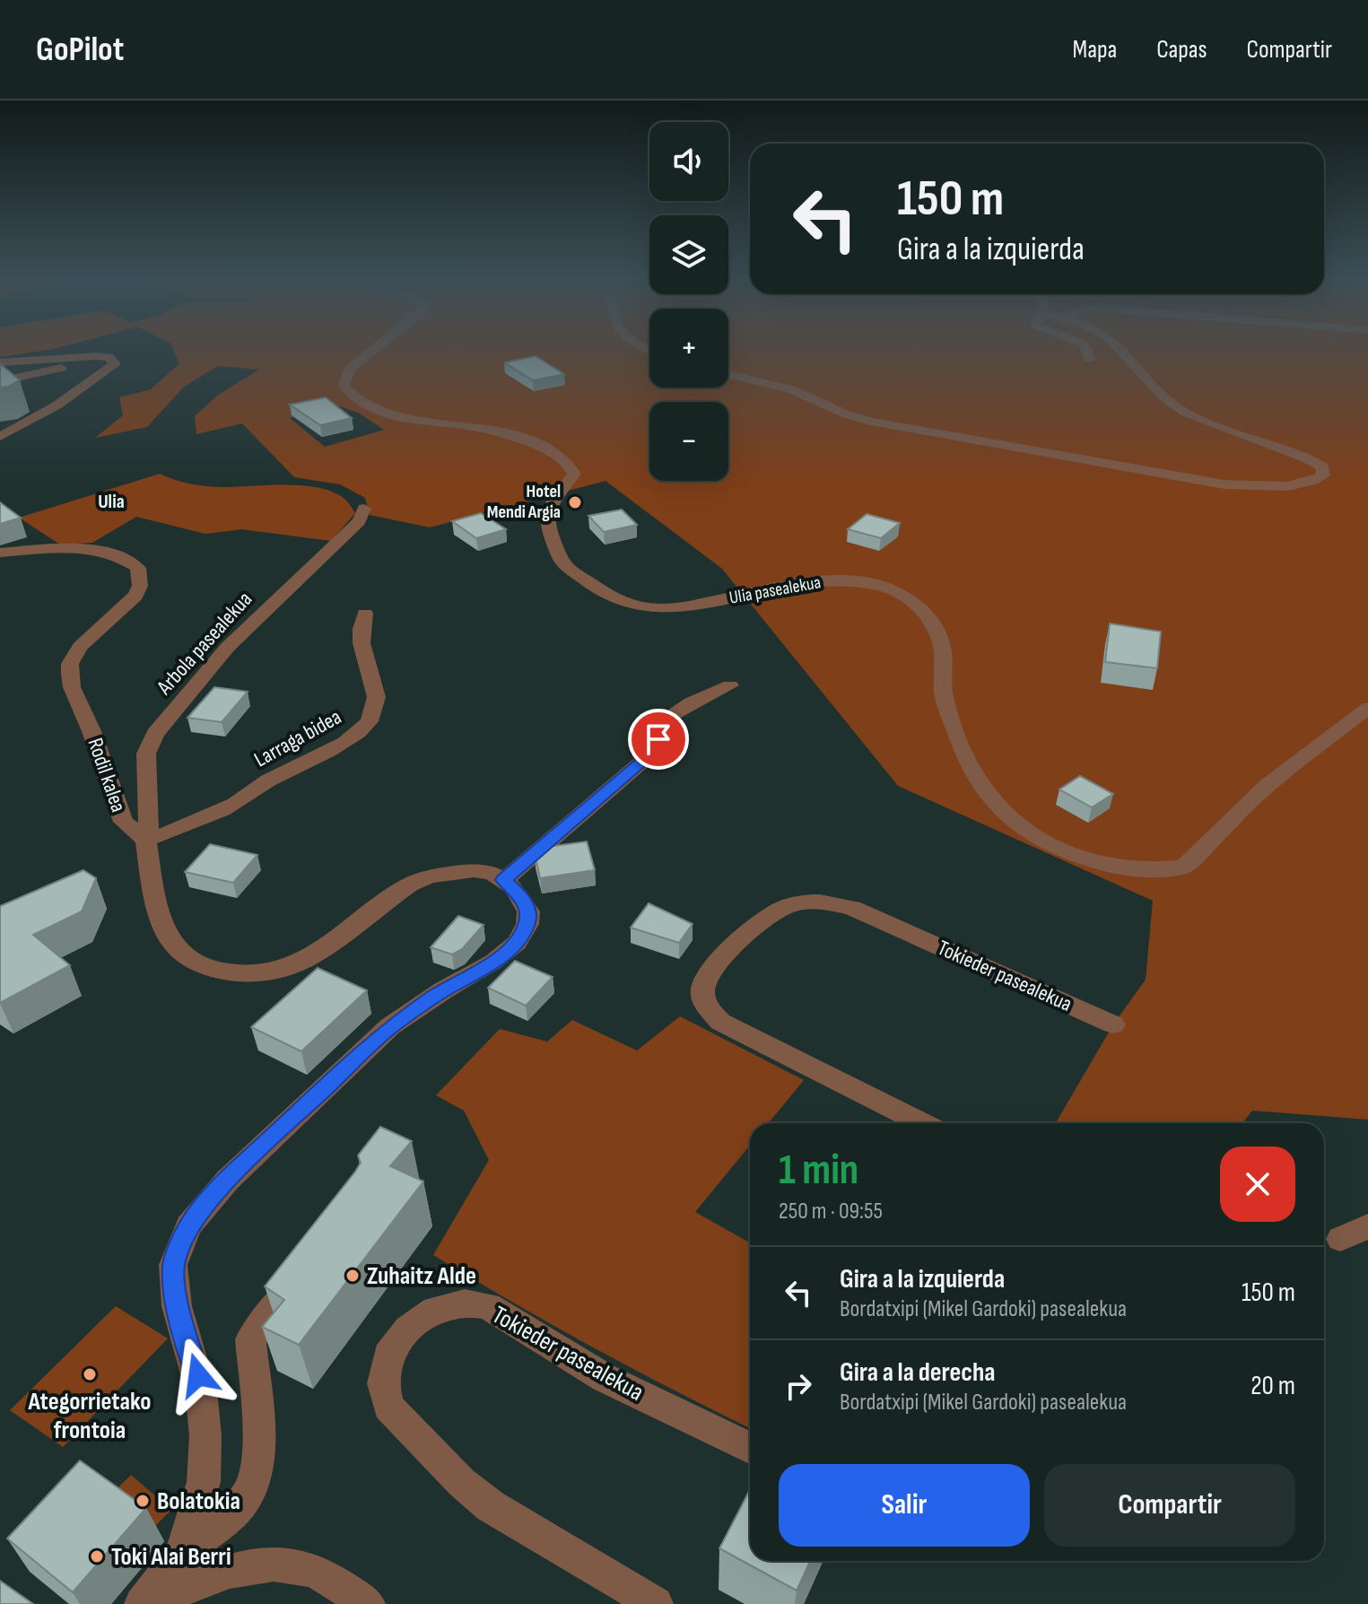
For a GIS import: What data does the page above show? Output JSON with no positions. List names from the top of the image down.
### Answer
{
  "streets": {
    "street": [
      "Ulia pasealekua",
      "Arbola pasealekua",
      "Larraga bidea",
      "Rodil kalea",
      "Tokieder pasealekua"
    ]
  },
  "crossings": [
    ["Arbola pasealekua", "Larraga bidea"],
    ["Arbola pasealekua", "Rodil kalea"],
    ["Larraga bidea", "Rodil kalea"]
  ],
  "districts": ["Ulia"],
  "places": [
    "Hotel Mendi Argia",
    "Zuhaitz Alde",
    "Ategorrietako frontoia",
    "Bolatokia",
    "Toki Alai Berri"
  ],
  "page": {
    "header": "GoPilot",
    "nav": ["Mapa", "Capas", "Compartir"],
    "map_buttons": ["+", "−"],
    "turn": ["150 m", "Gira a la izquierda"],
    "heading": ["1 min", "250 m · 09:55"],
    "list": [
      {
        "name": "Gira a la izquierda",
        "note": "Bordatxipi (Mikel Gardoki) pasealekua",
        "value": "150 m"
      },
      {
        "name": "Gira a la derecha",
        "note": "Bordatxipi (Mikel Gardoki) pasealekua",
        "value": "20 m"
      }
    ],
    "buttons": ["Salir", "Compartir"]
  }
}
